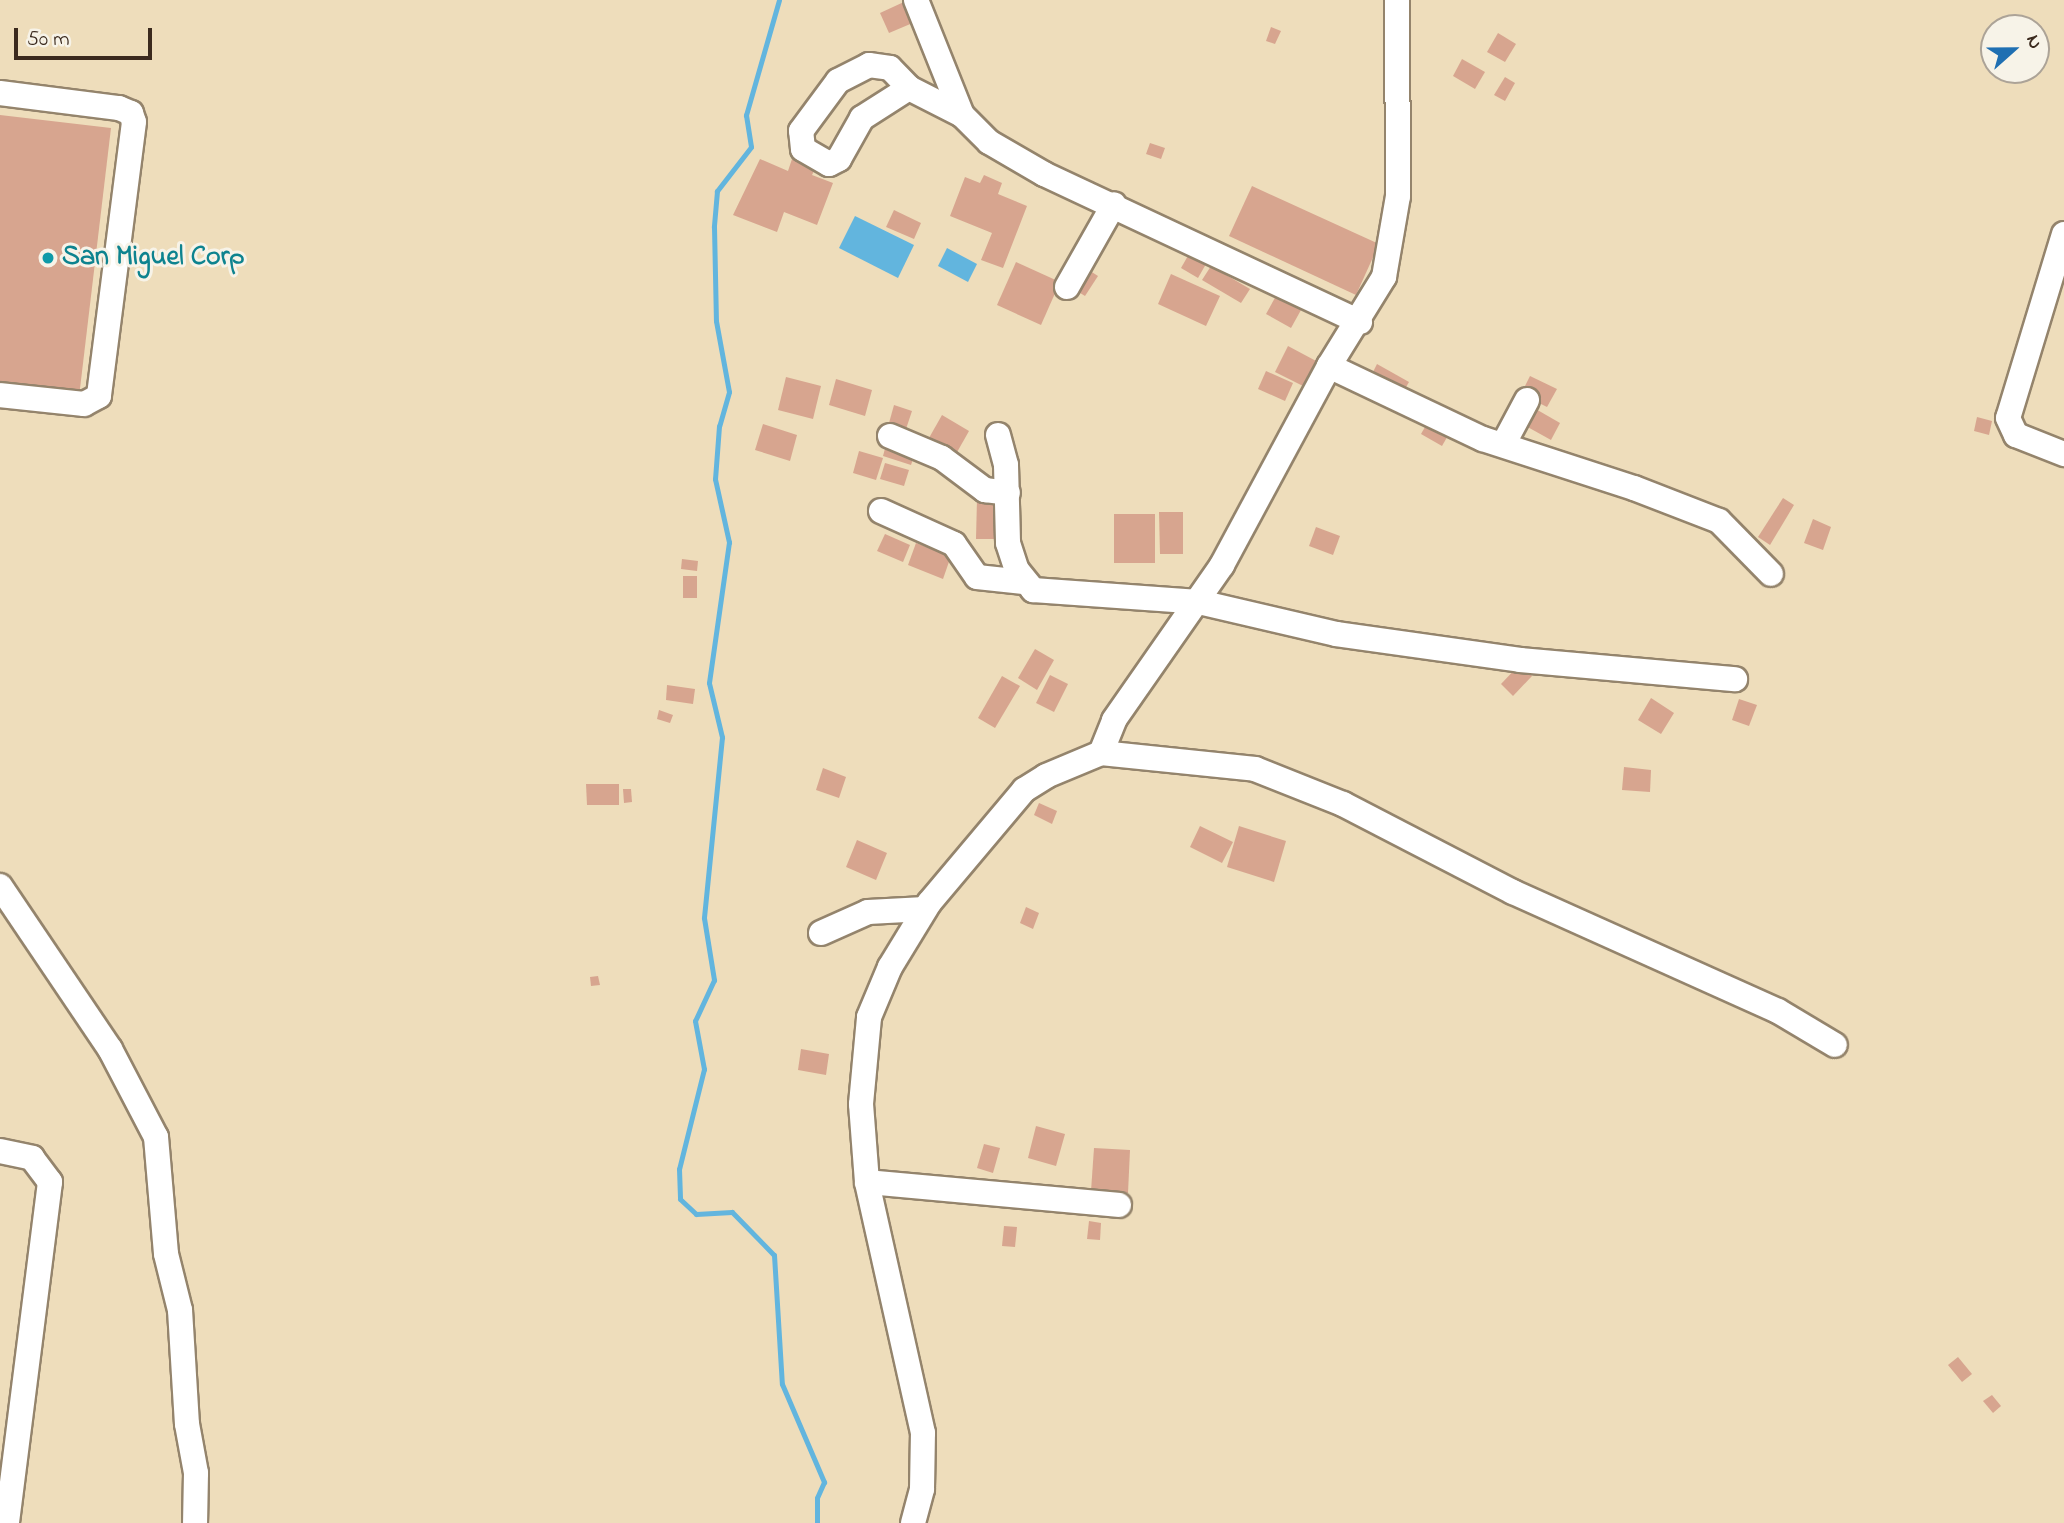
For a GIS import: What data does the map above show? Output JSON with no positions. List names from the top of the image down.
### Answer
{
  "places": ["San Miguel Corp"],
  "scale_bar": "50 m",
  "north": "right"
}
